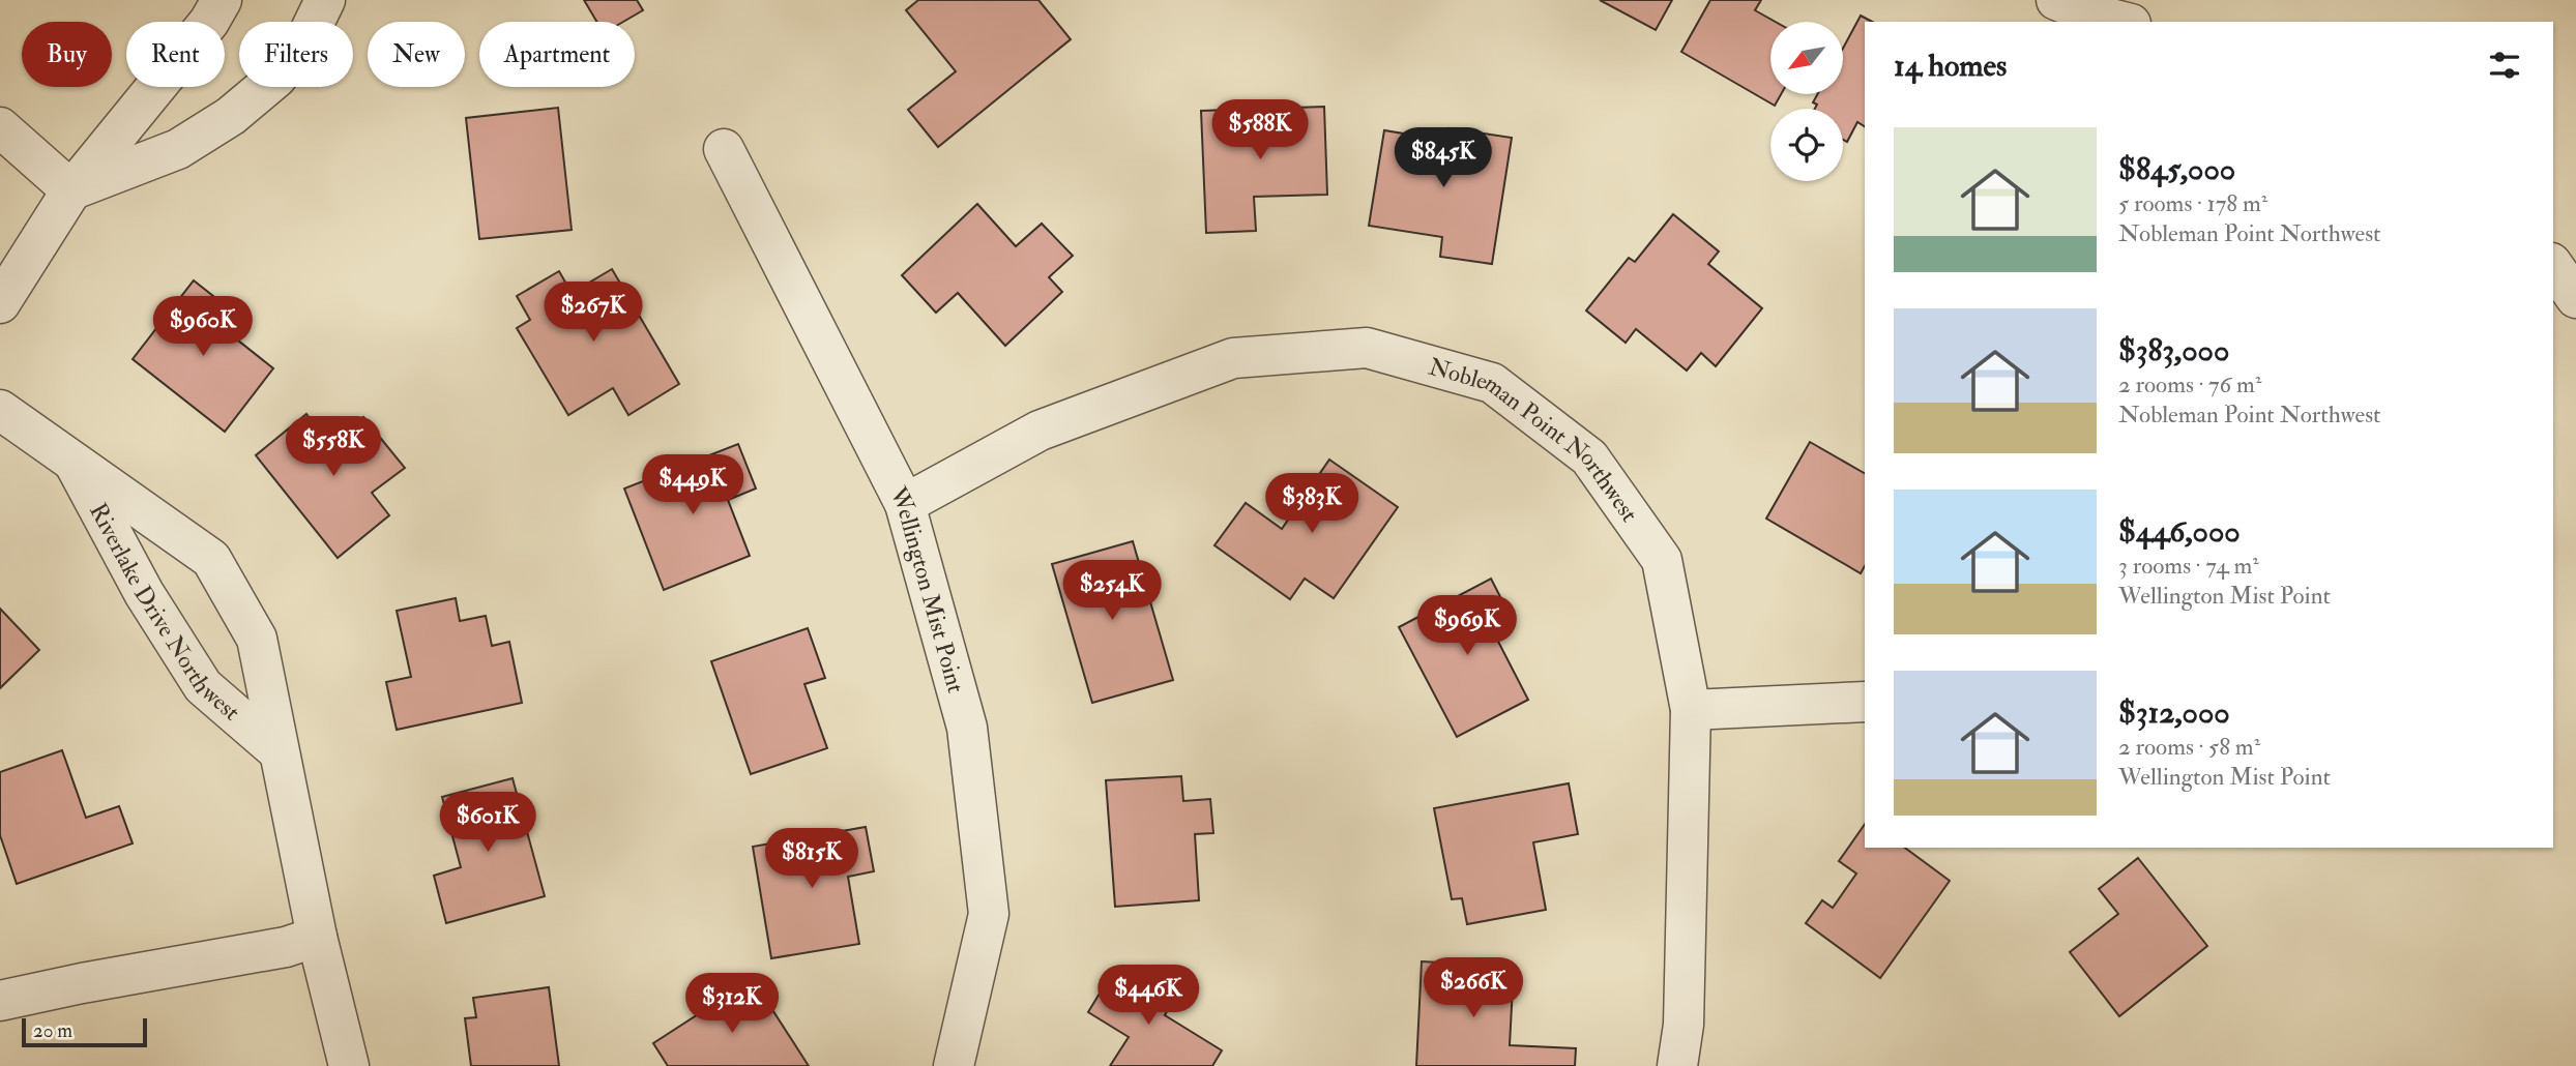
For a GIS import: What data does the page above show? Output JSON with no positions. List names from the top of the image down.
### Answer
{
  "streets": {
    "street": ["Nobleman Point Northwest", "Wellington Mist Point", "Riverlake Drive Northwest"]
  },
  "crossings": [
    ["Nobleman Point Northwest", "Wellington Mist Point"]
  ],
  "scale_bar": "20 m",
  "north": "bottom left",
  "page": {
    "chip": [
      "Buy",
      "Rent",
      "Filters",
      "New",
      "Apartment"
    ],
    "heading": "14 homes",
    "price": [
      "$588K",
      "$845K",
      "$267K",
      "$960K",
      "$558K",
      "$449K",
      "$383K",
      "$254K",
      "$969K",
      "$601K",
      "$815K",
      "$266K",
      "$446K",
      "$312K"
    ],
    "list": [
      {
        "name": "$845,000",
        "note": "5 rooms · 178 m² · Nobleman Point Northwest"
      },
      {
        "name": "$383,000",
        "note": "2 rooms · 76 m² · Nobleman Point Northwest"
      },
      {
        "name": "$446,000",
        "note": "3 rooms · 74 m² · Wellington Mist Point"
      },
      {
        "name": "$312,000",
        "note": "2 rooms · 58 m² · Wellington Mist Point"
      }
    ],
    "scale": "20 m"
  }
}
